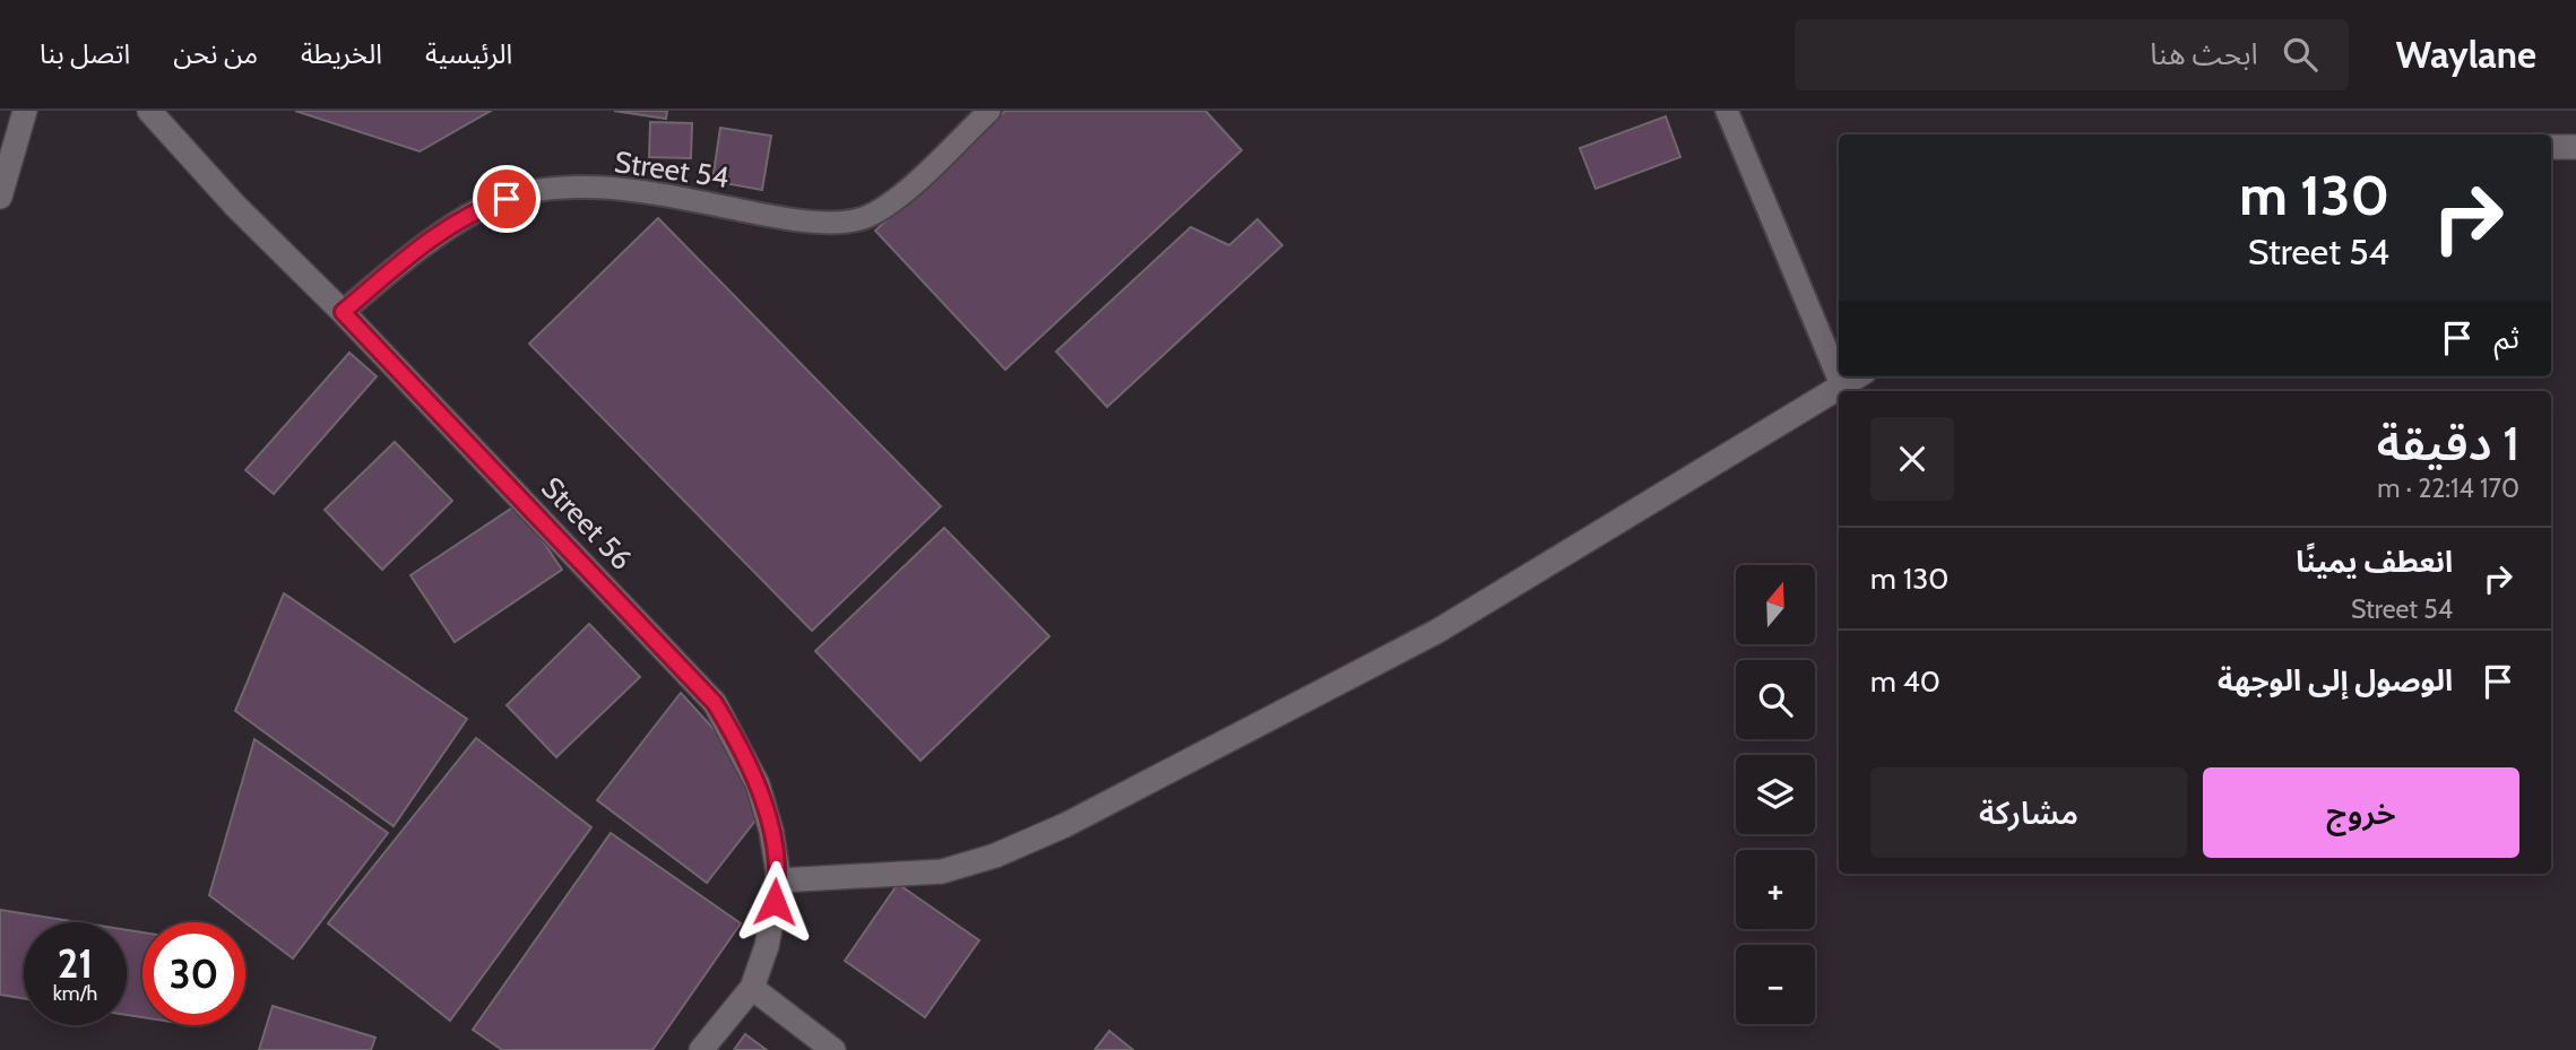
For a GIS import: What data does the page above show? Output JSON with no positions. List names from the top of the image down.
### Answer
{
  "streets": {
    "street": ["Street 56"],
    "lane": ["Street 54"]
  },
  "crossings": [
    ["Street 54", "Street 56"]
  ],
  "north": "top",
  "page": {
    "header": "Waylane",
    "search": "ابحث هنا",
    "nav": [
      "الرئيسية",
      "الخريطة",
      "من نحن",
      "اتصل بنا"
    ],
    "turn": ["130 m", "Street 54"],
    "then": "ثم",
    "heading": ["1 دقيقة", "170 m · 22:14"],
    "list": [
      {
        "name": "انعطف يمينًا",
        "note": "Street 54",
        "value": "130 m"
      },
      {
        "name": "الوصول إلى الوجهة",
        "value": "40 m"
      }
    ],
    "map_buttons": ["+", "−"],
    "buttons": ["خروج", "مشاركة"],
    "speed": "21 km/h",
    "limit": "30"
  }
}
